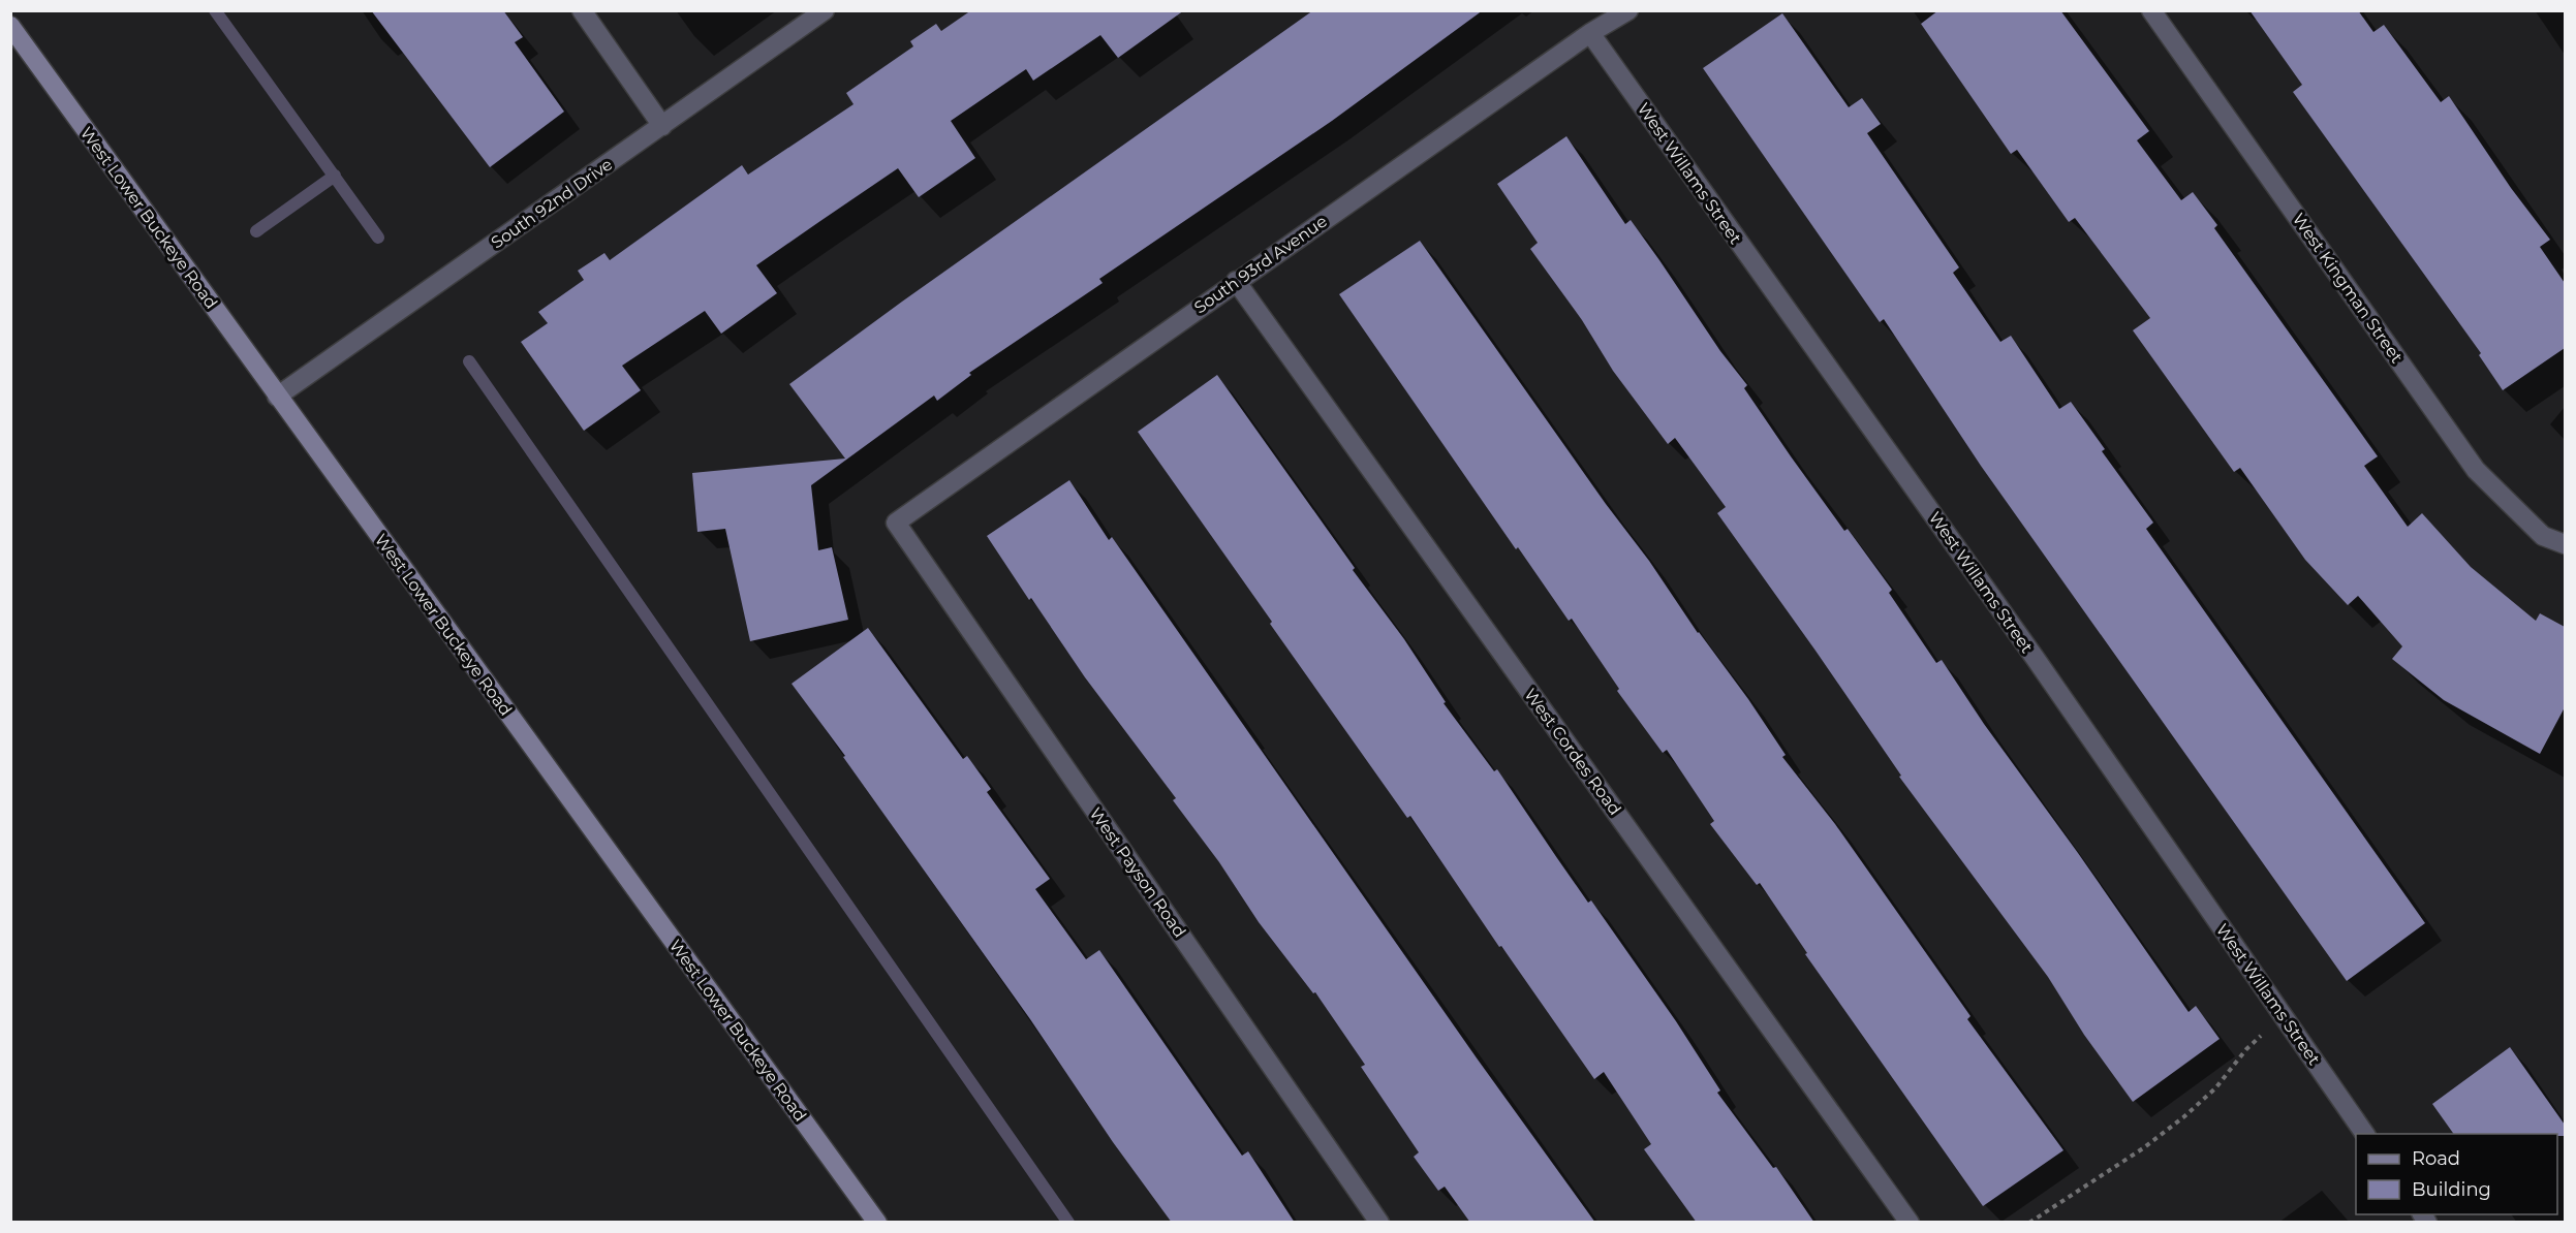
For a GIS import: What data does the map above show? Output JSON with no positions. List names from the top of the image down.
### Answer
{
  "streets": {
    "main road": ["West Lower Buckeye Road"],
    "street": [
      "West Willams Street",
      "South 92nd Drive",
      "South 93rd Avenue",
      "West Kingman Street",
      "West Cordes Road",
      "West Payson Road"
    ]
  },
  "crossings": [
    ["West Willams Street", "South 93rd Avenue"],
    ["South 92nd Drive", "West Lower Buckeye Road"],
    ["South 93rd Avenue", "West Cordes Road"],
    ["South 93rd Avenue", "West Payson Road"]
  ],
  "legend": ["Road", "Building"]
}
